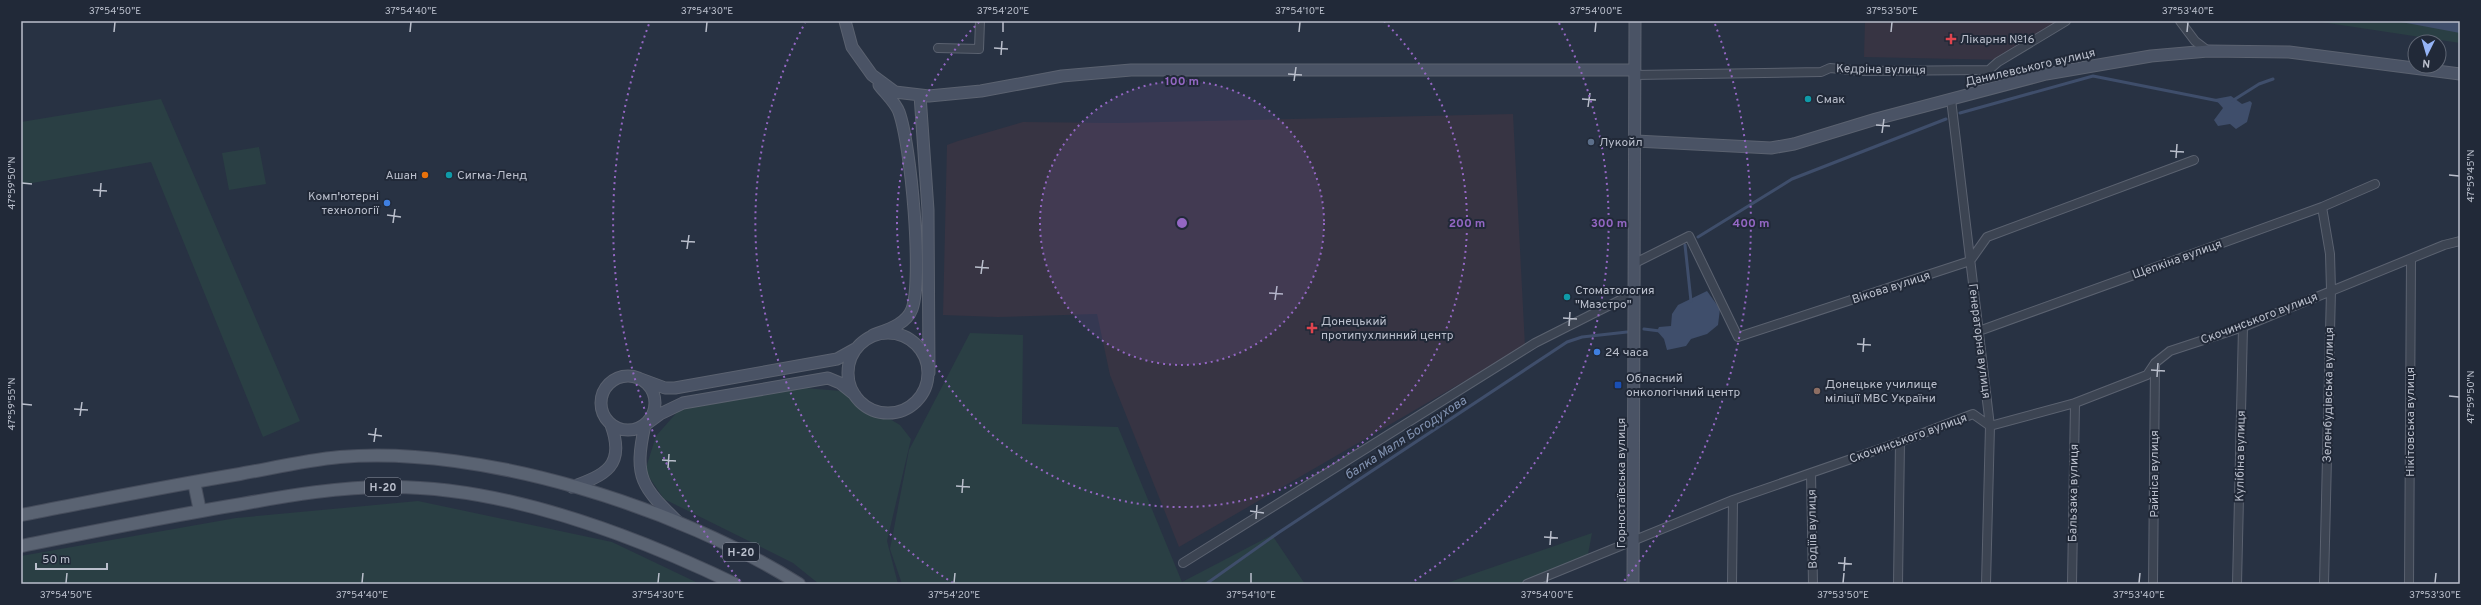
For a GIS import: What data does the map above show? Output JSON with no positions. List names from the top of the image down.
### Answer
{
  "streets": {
    "main road": ["Н-20"],
    "street": [
      "Данилевського вулиця",
      "Кедріна вулиця",
      "Щепкіна вулиця",
      "Вікова вулиця",
      "Скочинського вулиця",
      "Генераторна вулиця",
      "Зеленбудівська вулиця",
      "Нікітовська вулиця",
      "Кулібіна вулиця",
      "Райніса вулиця",
      "Горностаївська вулиця",
      "Бальзака вулиця",
      "Водіїв вулиця"
    ]
  },
  "crossings": [
    ["Данилевського вулиця", "Генераторна вулиця"],
    ["Данилевського вулиця", "Горностаївська вулиця"],
    ["Кедріна вулиця", "Горностаївська вулиця"],
    ["Щепкіна вулиця", "Генераторна вулиця"],
    ["Щепкіна вулиця", "Зеленбудівська вулиця"],
    ["Вікова вулиця", "Генераторна вулиця"],
    ["Вікова вулиця", "Горностаївська вулиця"],
    ["Скочинського вулиця", "Генераторна вулиця"],
    ["Скочинського вулиця", "Зеленбудівська вулиця"],
    ["Скочинського вулиця", "Нікітовська вулиця"],
    ["Скочинського вулиця", "Кулібіна вулиця"],
    ["Скочинського вулиця", "Райніса вулиця"],
    ["Скочинського вулиця", "Горностаївська вулиця"],
    ["Скочинського вулиця", "Бальзака вулиця"],
    ["Скочинського вулиця", "Водіїв вулиця"]
  ],
  "water": ["балка Маля Богодухова"],
  "places": {
    "health": ["Лікарня №16", "Донецький протипухлинний центр"],
    "other": [
      "Смак",
      "Лукойл",
      "Ашан",
      "Сигма-Ленд",
      "Комп'ютерні технології",
      "Стоматология \"Маэстро\"",
      "24 часа",
      "Донецьке училище міліції МВС України"
    ],
    "transit": ["Обласний онкологічний центр"]
  },
  "scale_bar": "50 m",
  "north": "bottom",
  "coordinates": [
    "37°54'50\"E",
    "37°54'40\"E",
    "37°54'30\"E",
    "37°54'20\"E",
    "37°54'10\"E",
    "37°54'00\"E",
    "37°53'50\"E",
    "37°53'40\"E",
    "47°59'45\"N",
    "47°59'50\"N",
    "47°59'55\"N",
    "37°53'30\"E"
  ],
  "rings": [
    "100 m",
    "200 m",
    "300 m",
    "400 m"
  ]
}
